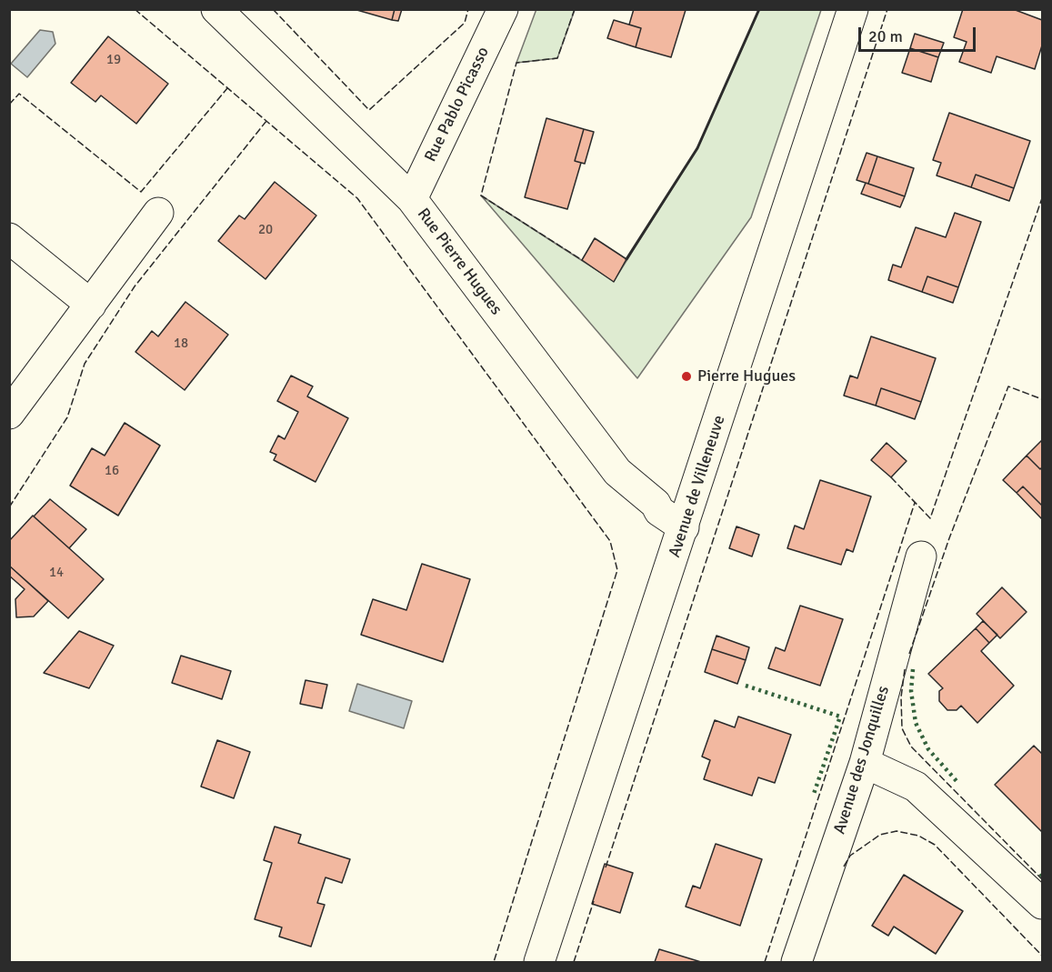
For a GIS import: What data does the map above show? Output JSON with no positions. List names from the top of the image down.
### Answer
{
  "streets": {
    "street": [
      "Rue Pablo Picasso",
      "Rue Pierre Hugues",
      "Avenue de Villeneuve",
      "Avenue des Jonquilles"
    ]
  },
  "crossings": [
    ["Rue Pablo Picasso", "Rue Pierre Hugues"],
    ["Rue Pierre Hugues", "Avenue de Villeneuve"]
  ],
  "places": ["Pierre Hugues"],
  "house_numbers": [
    "19",
    "20",
    "18",
    "16",
    "14"
  ],
  "scale_bar": "20 m"
}
